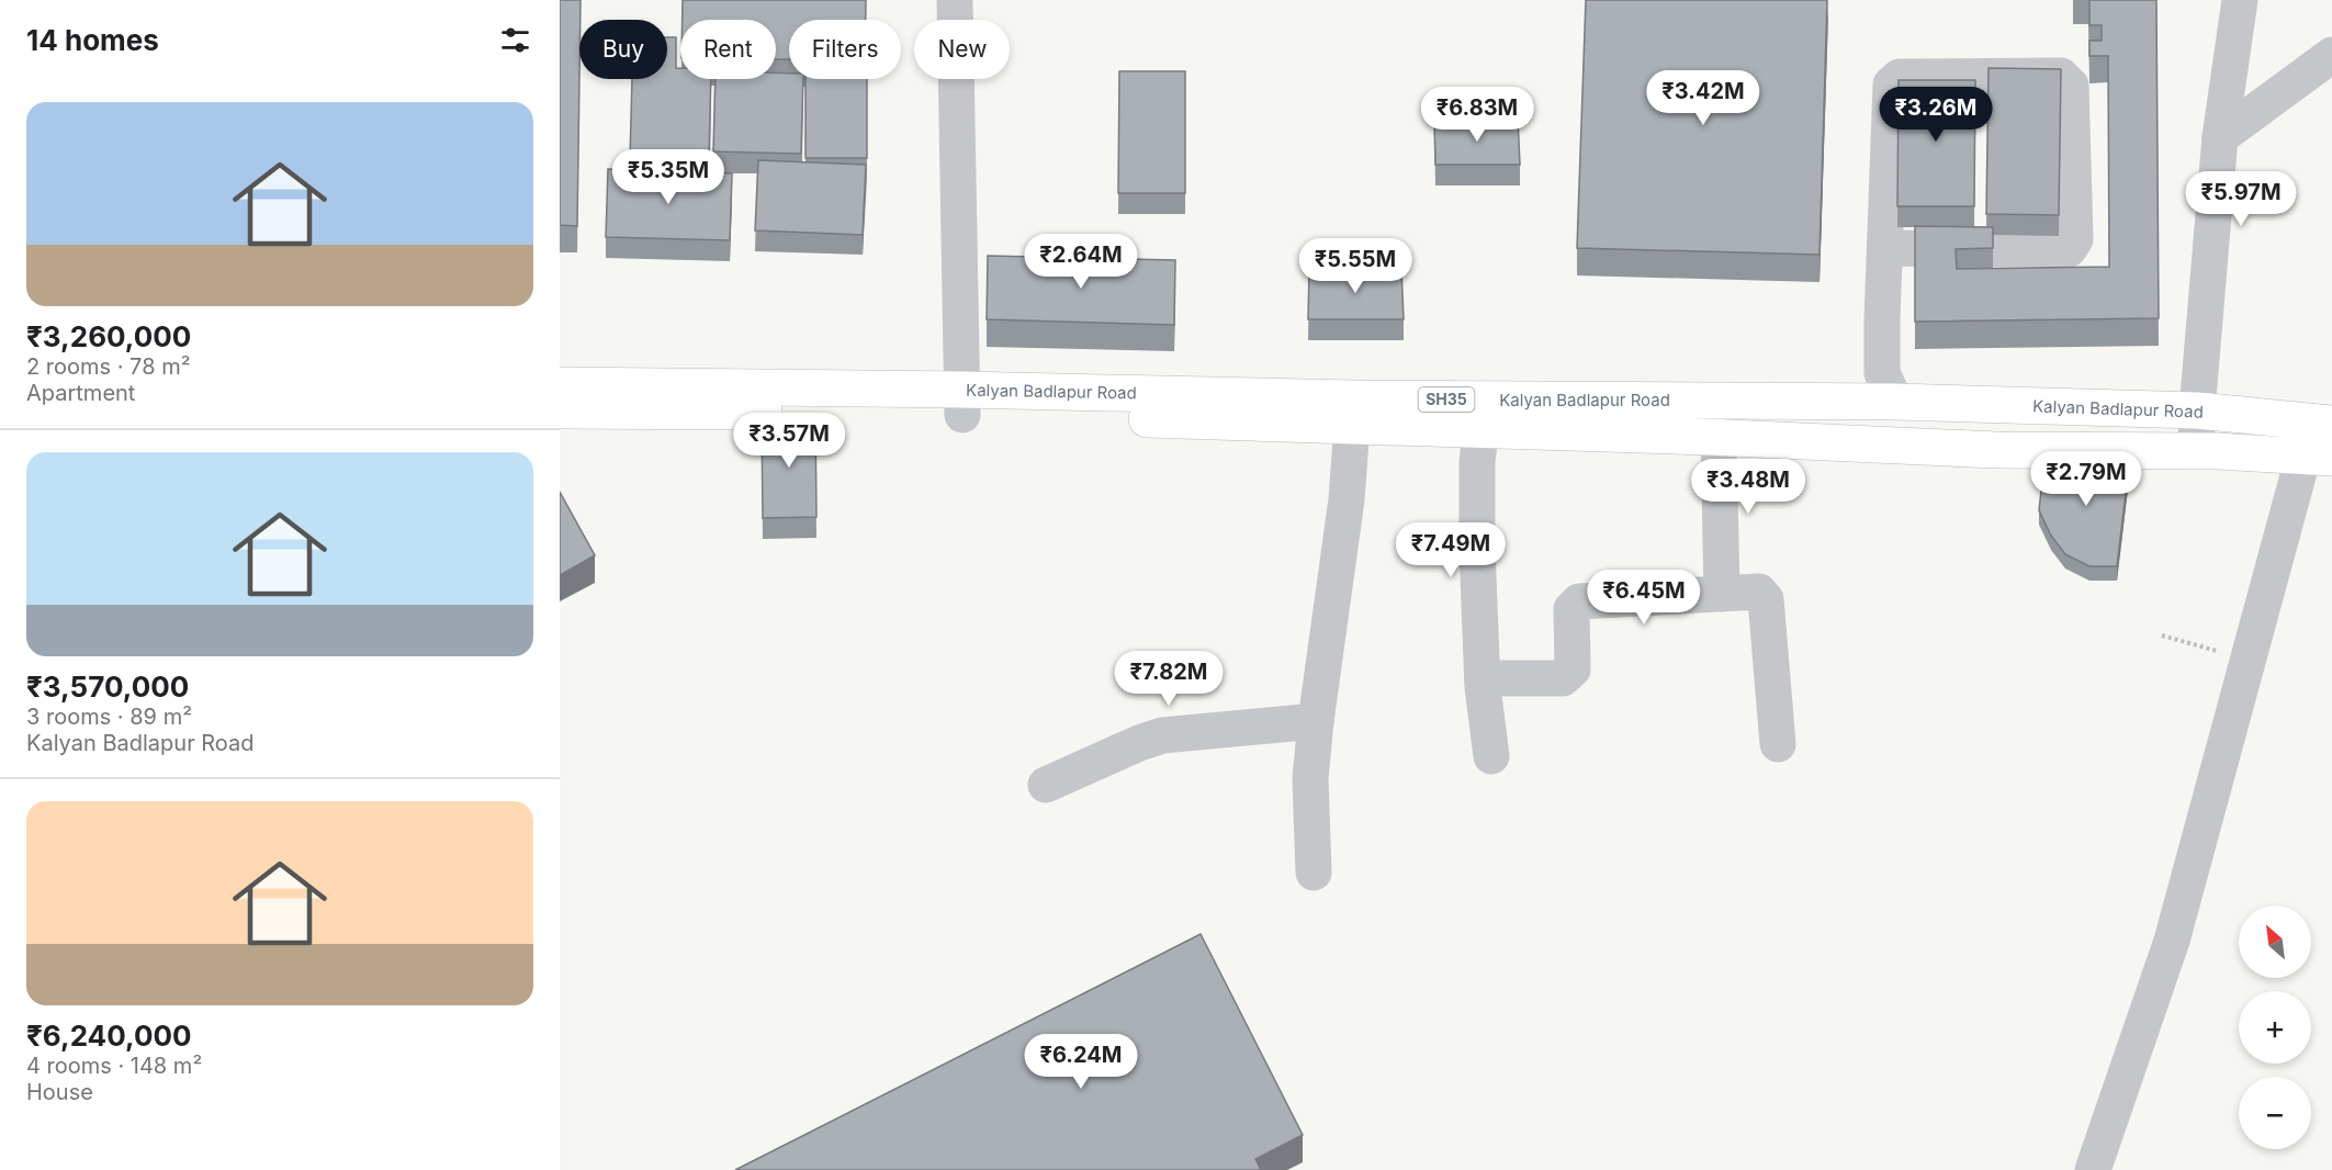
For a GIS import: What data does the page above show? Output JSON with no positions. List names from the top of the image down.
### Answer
{
  "streets": {
    "main road": ["Kalyan Badlapur Road", "SH35"]
  },
  "north": "top left",
  "page": {
    "heading": "14 homes",
    "chip": [
      "Buy",
      "Rent",
      "Filters",
      "New"
    ],
    "price": [
      "₹3.42M",
      "₹6.83M",
      "₹3.26M",
      "₹5.35M",
      "₹5.97M",
      "₹2.64M",
      "₹5.55M",
      "₹3.57M",
      "₹2.79M",
      "₹3.48M",
      "₹7.49M",
      "₹6.45M",
      "₹7.82M",
      "₹6.24M"
    ],
    "list": [
      {
        "name": "₹3,260,000",
        "note": "2 rooms · 78 m² · Apartment"
      },
      {
        "name": "₹3,570,000",
        "note": "3 rooms · 89 m² · Kalyan Badlapur Road"
      },
      {
        "name": "₹6,240,000",
        "note": "4 rooms · 148 m² · House"
      }
    ],
    "map_buttons": ["+", "−"]
  }
}
